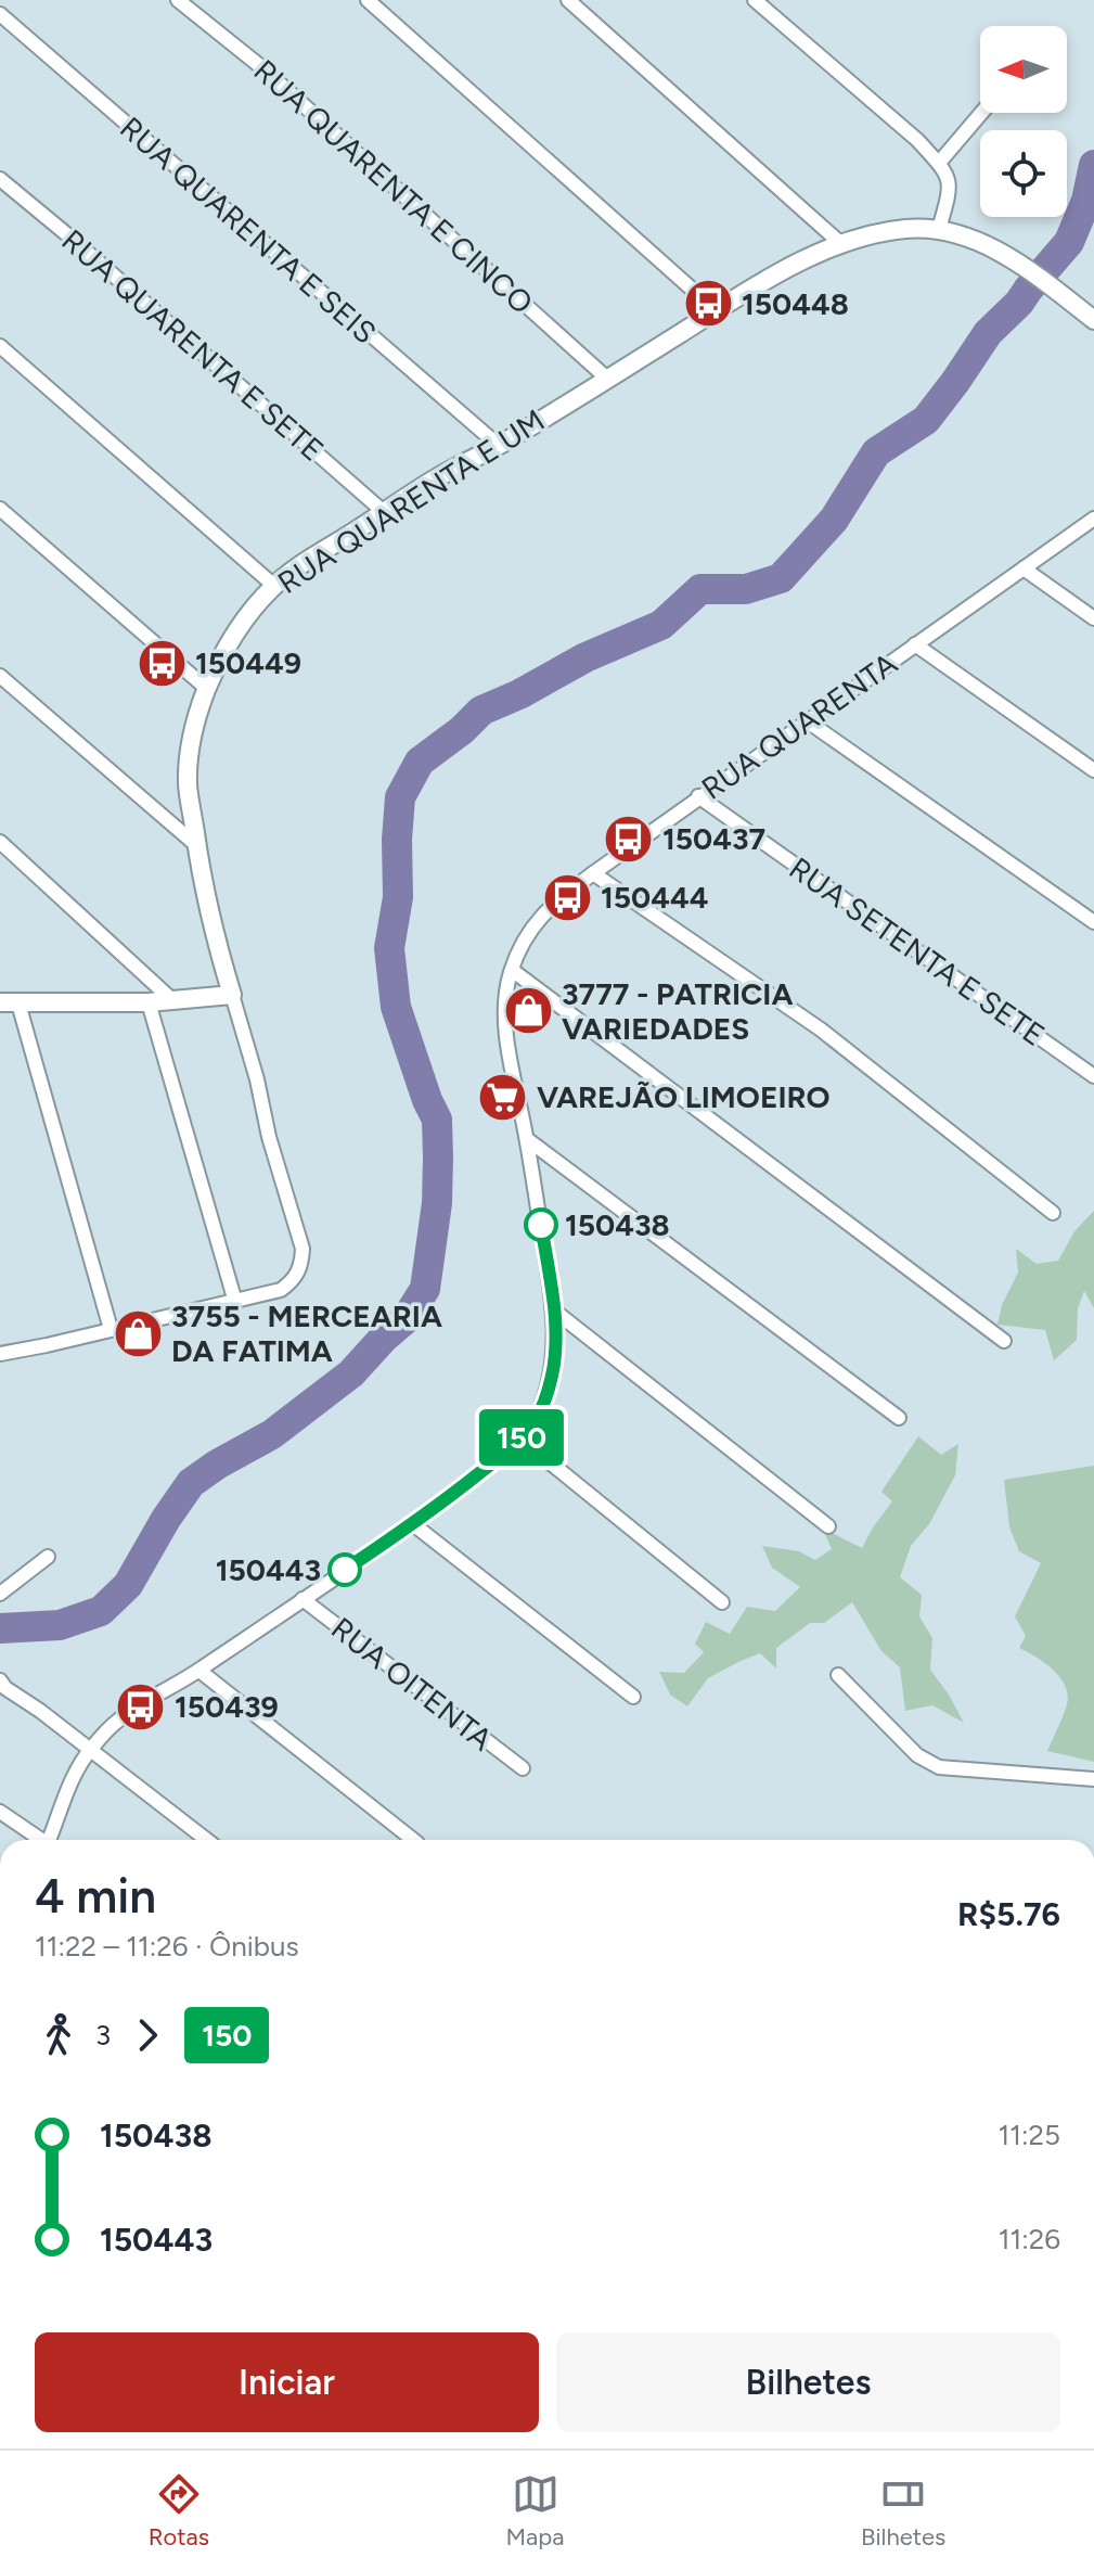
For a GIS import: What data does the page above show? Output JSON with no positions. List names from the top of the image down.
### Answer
{
  "streets": {
    "street": [
      "RUA QUARENTA E CINCO",
      "RUA QUARENTA E SEIS",
      "RUA QUARENTA E SETE",
      "RUA QUARENTA E UM",
      "RUA QUARENTA",
      "RUA SETENTA E SETE",
      "RUA OITENTA"
    ]
  },
  "crossings": [
    ["RUA QUARENTA E CINCO", "RUA QUARENTA E UM"],
    ["RUA QUARENTA E SEIS", "RUA QUARENTA E UM"],
    ["RUA QUARENTA E SETE", "RUA QUARENTA E UM"],
    ["RUA QUARENTA", "RUA SETENTA E SETE"],
    ["RUA QUARENTA", "RUA OITENTA"]
  ],
  "places": {
    "bus stop": [
      "150448",
      "150449",
      "150437",
      "150444",
      "150439"
    ],
    "shop": ["3777 - PATRICIA VARIEDADES", "3755 - MERCEARIA DA FATIMA"],
    "supermarket": ["VAREJÃO LIMOEIRO"],
    "other": ["150438", "150443"]
  },
  "lines": ["bus line 150"],
  "north": "left",
  "page": {
    "on_map": "150",
    "heading": ["4 min", "11:22 – 11:26 · Ônibus", "R$5.76"],
    "legs": ["3", "150"],
    "list": [
      {
        "name": "150438",
        "value": "11:25"
      },
      {
        "name": "150443",
        "value": "11:26"
      }
    ],
    "buttons": ["Iniciar", "Bilhetes"],
    "tabs": ["Rotas", "Mapa", "Bilhetes"]
  }
}
